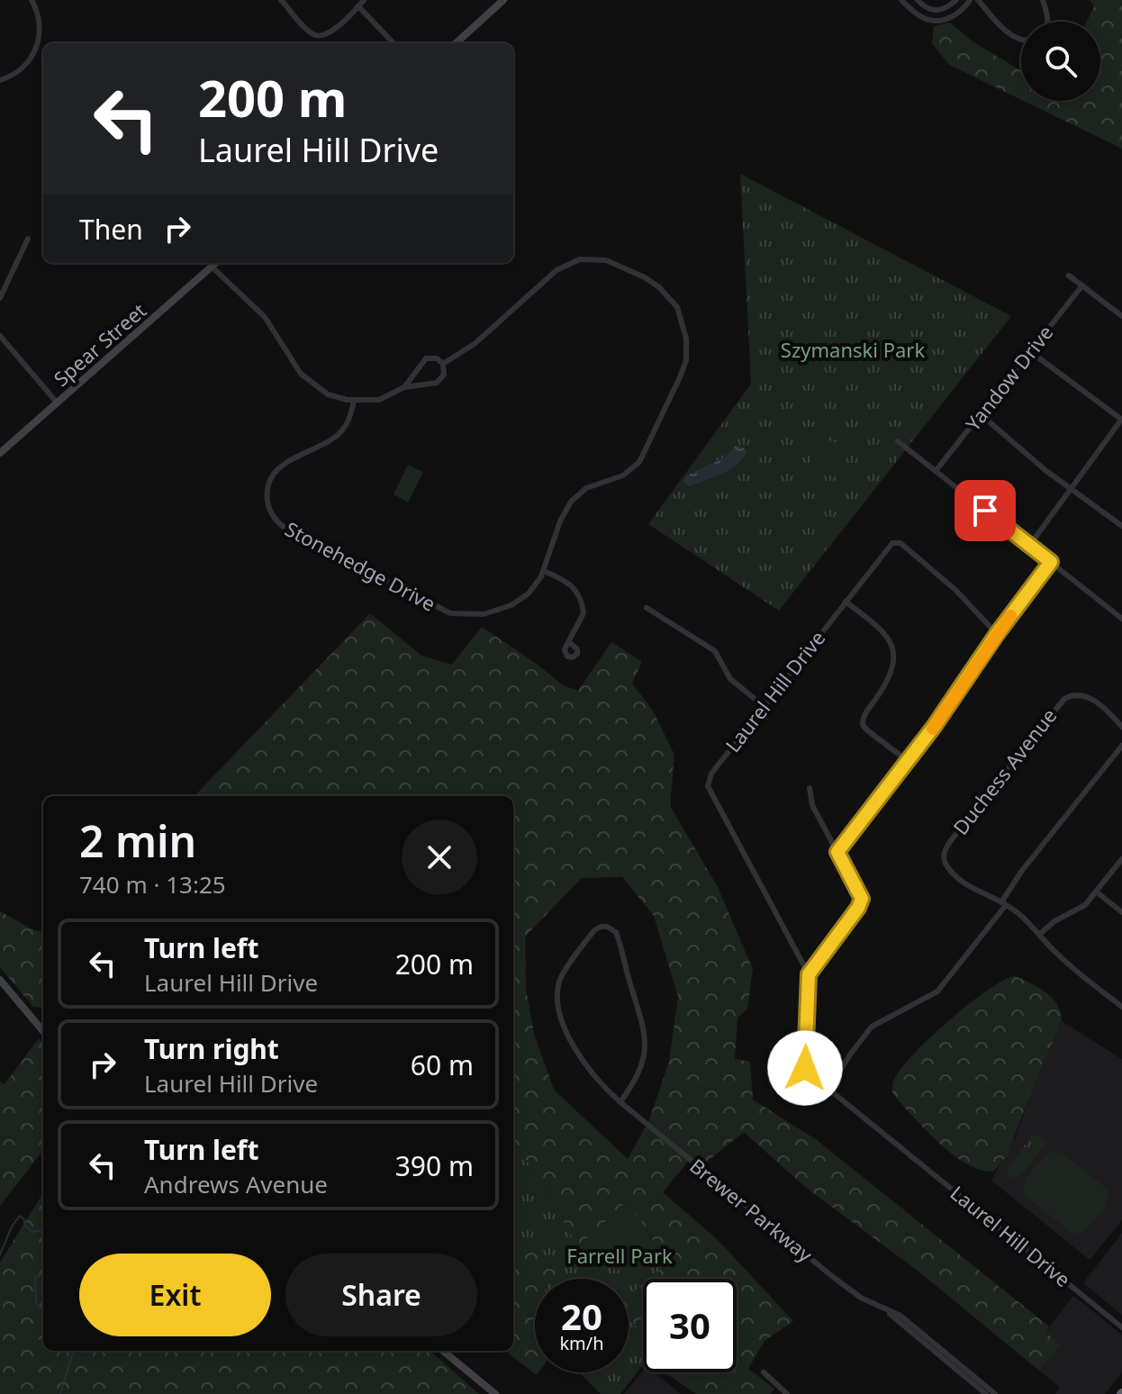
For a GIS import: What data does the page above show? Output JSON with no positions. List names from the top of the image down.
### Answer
{
  "streets": {
    "main road": ["Spear Street"],
    "street": [
      "Yandow Drive",
      "Stonehedge Drive",
      "Laurel Hill Drive",
      "Duchess Avenue",
      "Brewer Parkway"
    ]
  },
  "parks": ["Szymanski Park", "Farrell Park"],
  "page": {
    "turn": ["200 m", "Laurel Hill Drive"],
    "then": "Then",
    "heading": ["2 min", "740 m · 13:25"],
    "list": [
      {
        "name": "Turn left",
        "note": "Laurel Hill Drive",
        "value": "200 m"
      },
      {
        "name": "Turn right",
        "note": "Laurel Hill Drive",
        "value": "60 m"
      },
      {
        "name": "Turn left",
        "note": "Andrews Avenue",
        "value": "390 m"
      }
    ],
    "buttons": ["Exit", "Share"],
    "speed": "20 km/h",
    "limit": "30"
  }
}
